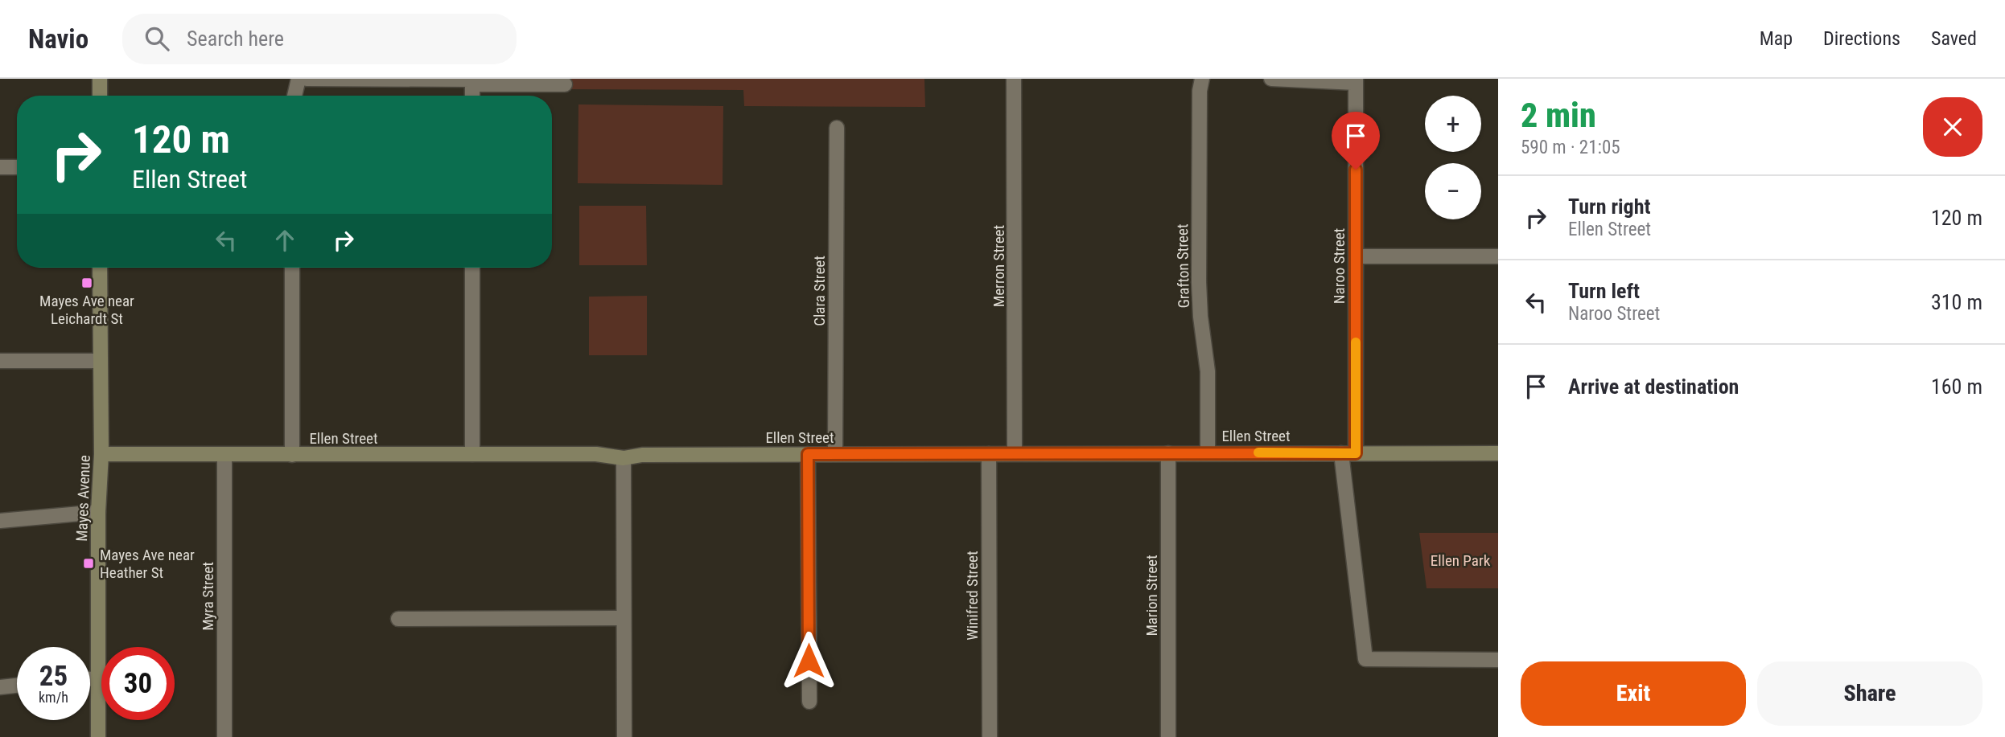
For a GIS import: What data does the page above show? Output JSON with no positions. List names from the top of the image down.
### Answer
{
  "streets": {
    "street": [
      "Merron Street",
      "Grafton Street",
      "Naroo Street",
      "Clara Street",
      "Ellen Street",
      "Mayes Avenue",
      "Winifred Street",
      "Marion Street",
      "Myra Street"
    ]
  },
  "crossings": [
    ["Merron Street", "Ellen Street"],
    ["Grafton Street", "Ellen Street"],
    ["Naroo Street", "Ellen Street"],
    ["Clara Street", "Ellen Street"],
    ["Ellen Street", "Mayes Avenue"],
    ["Ellen Street", "Winifred Street"],
    ["Ellen Street", "Marion Street"],
    ["Ellen Street", "Myra Street"]
  ],
  "parks": ["Ellen Park"],
  "places": {
    "transit": ["Mayes Ave near Leichardt St", "Mayes Ave near Heather St"]
  },
  "page": {
    "header": "Navio",
    "search": "Search here",
    "nav": ["Map", "Directions", "Saved"],
    "heading": ["2 min", "590 m · 21:05"],
    "map_buttons": ["+", "−"],
    "turn": ["120 m", "Ellen Street"],
    "list": [
      {
        "name": "Turn right",
        "note": "Ellen Street",
        "value": "120 m"
      },
      {
        "name": "Turn left",
        "note": "Naroo Street",
        "value": "310 m"
      },
      {
        "name": "Arrive at destination",
        "value": "160 m"
      }
    ],
    "speed": "25 km/h",
    "limit": "30",
    "buttons": ["Exit", "Share"]
  }
}
